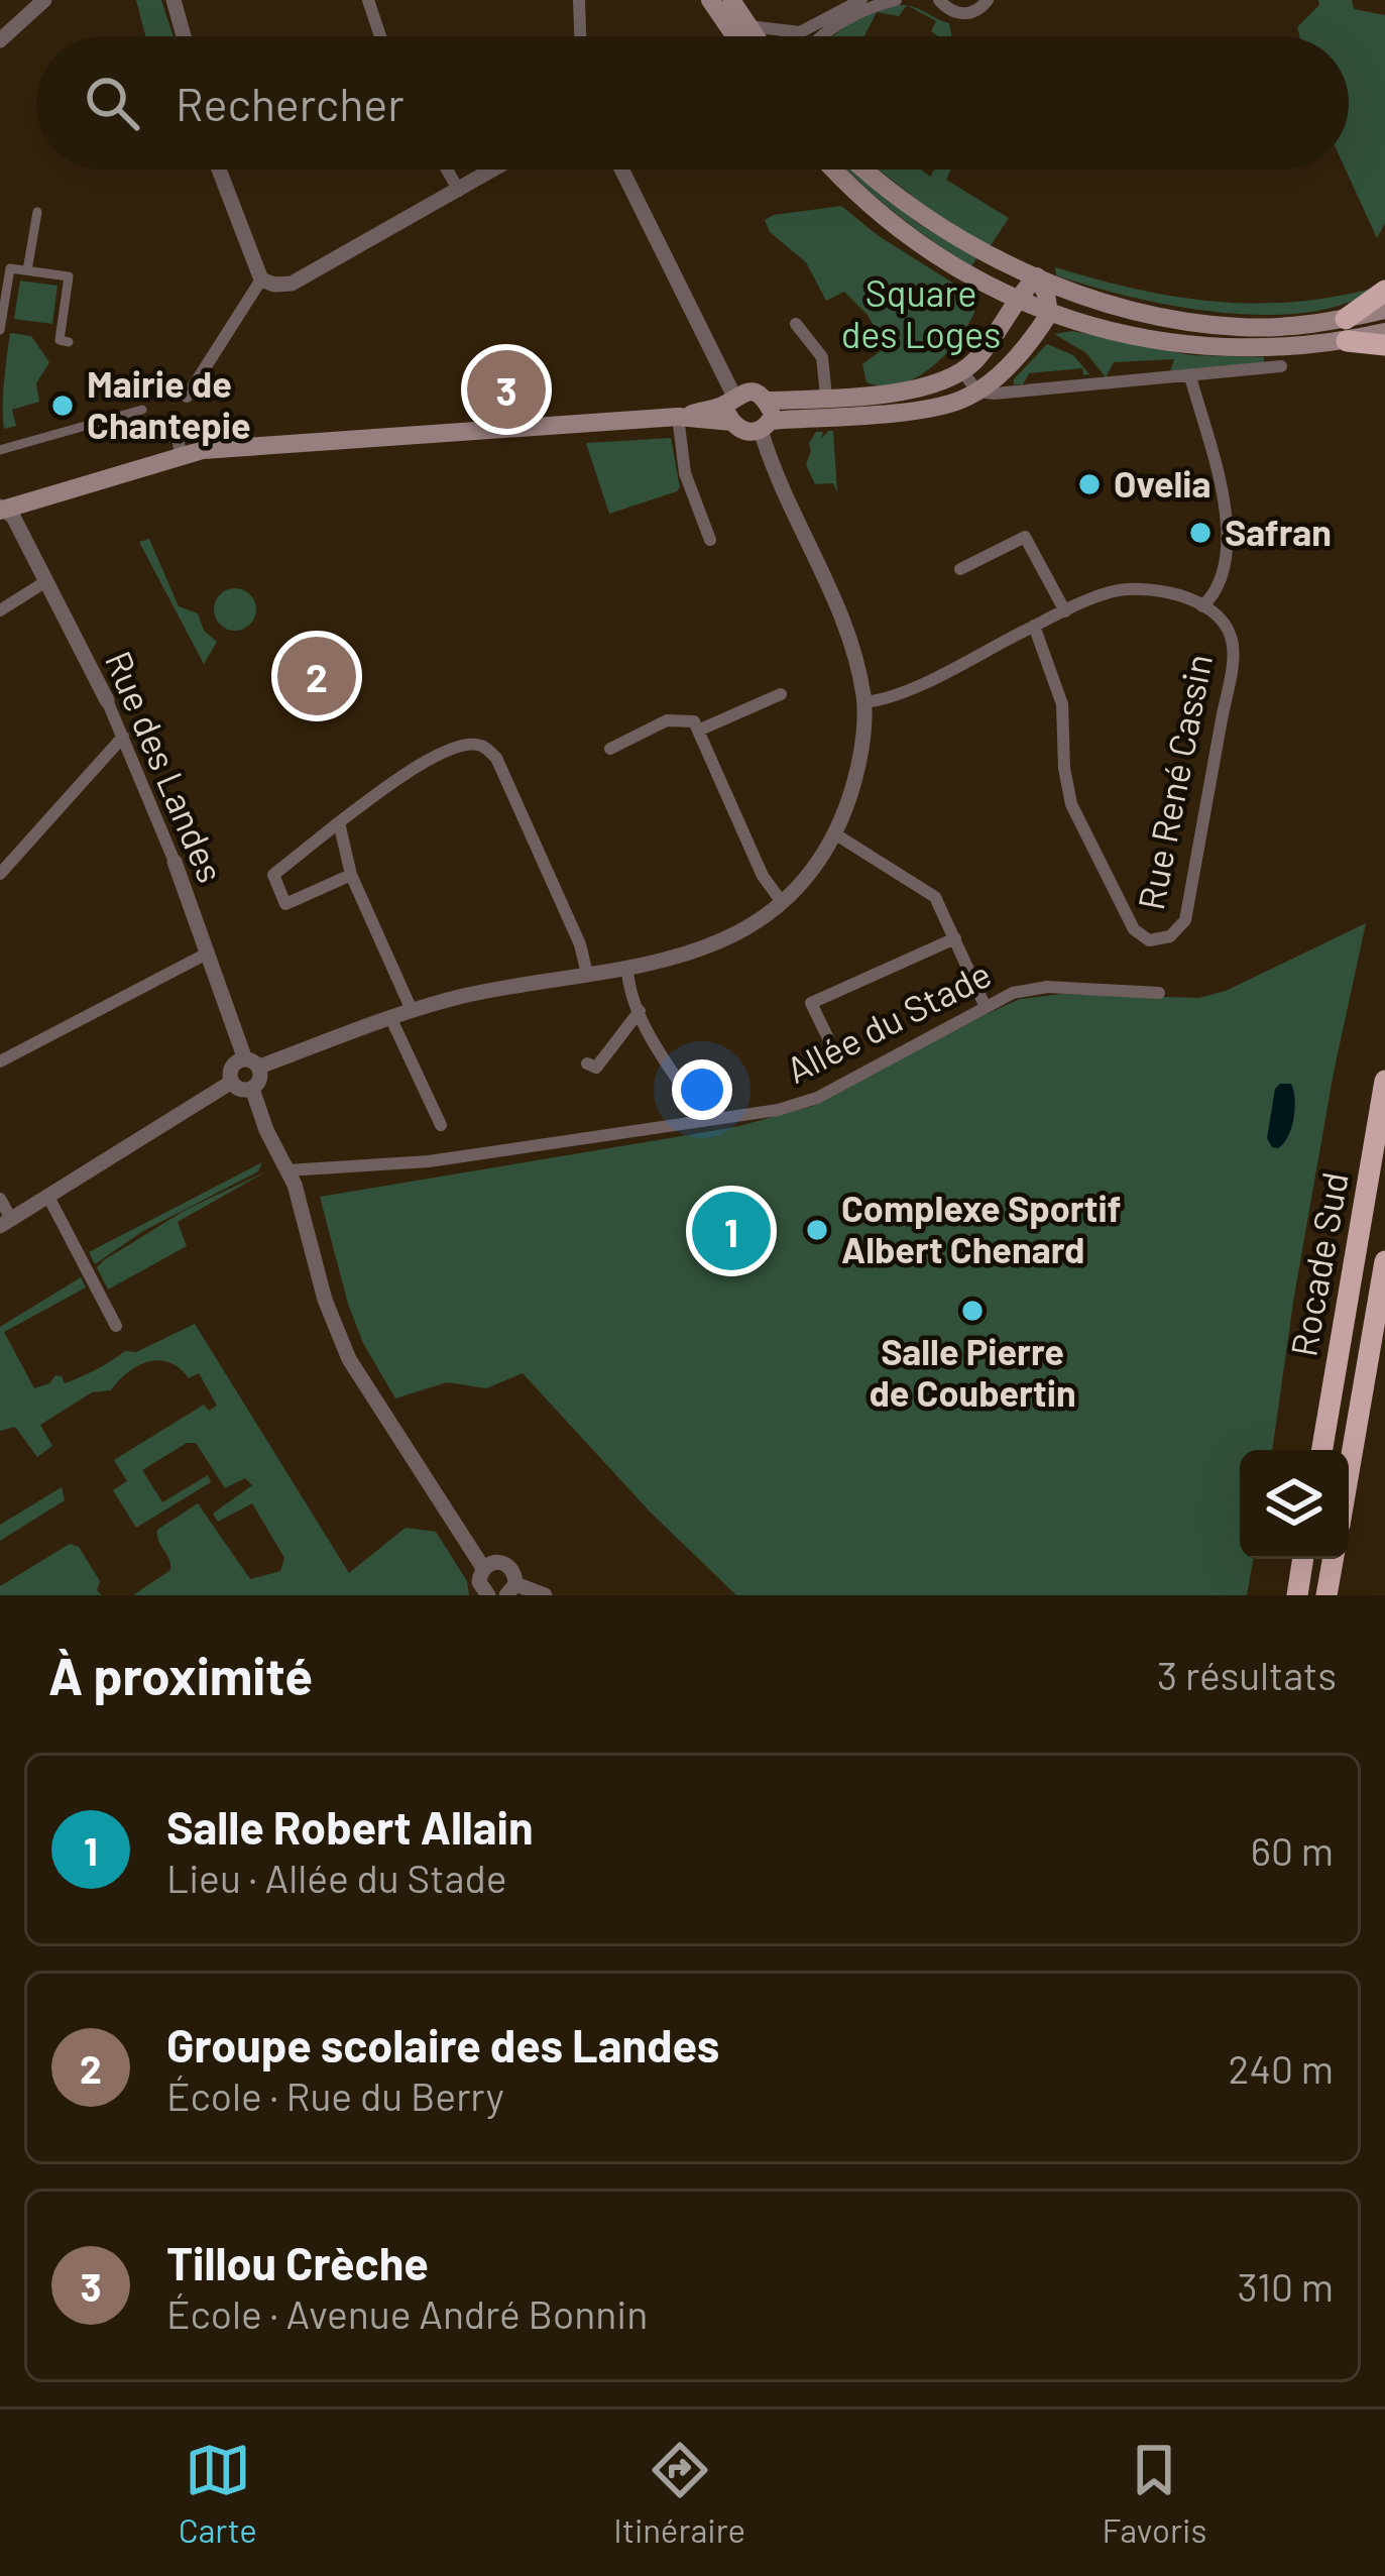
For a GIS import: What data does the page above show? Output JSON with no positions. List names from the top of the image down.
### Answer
{
  "streets": {
    "highway": ["Rocade Sud"],
    "street": ["Rue des Landes", "Rue René Cassin", "Allée du Stade"]
  },
  "parks": ["Square des Loges"],
  "places": [
    "Mairie de Chantepie",
    "Ovelia",
    "Safran",
    "Complexe Sportif Albert Chenard",
    "Salle Pierre de Coubertin"
  ],
  "page": {
    "search": "Rechercher",
    "pins": ["3", "2", "1"],
    "heading": ["À proximité", "3 résultats"],
    "list": [
      {
        "mark": "1",
        "name": "Salle Robert Allain",
        "note": "Lieu · Allée du Stade",
        "value": "60 m"
      },
      {
        "mark": "2",
        "name": "Groupe scolaire des Landes",
        "note": "École · Rue du Berry",
        "value": "240 m"
      },
      {
        "mark": "3",
        "name": "Tillou Crèche",
        "note": "École · Avenue André Bonnin",
        "value": "310 m"
      }
    ],
    "nav": ["Carte", "Itinéraire", "Favoris"]
  }
}
